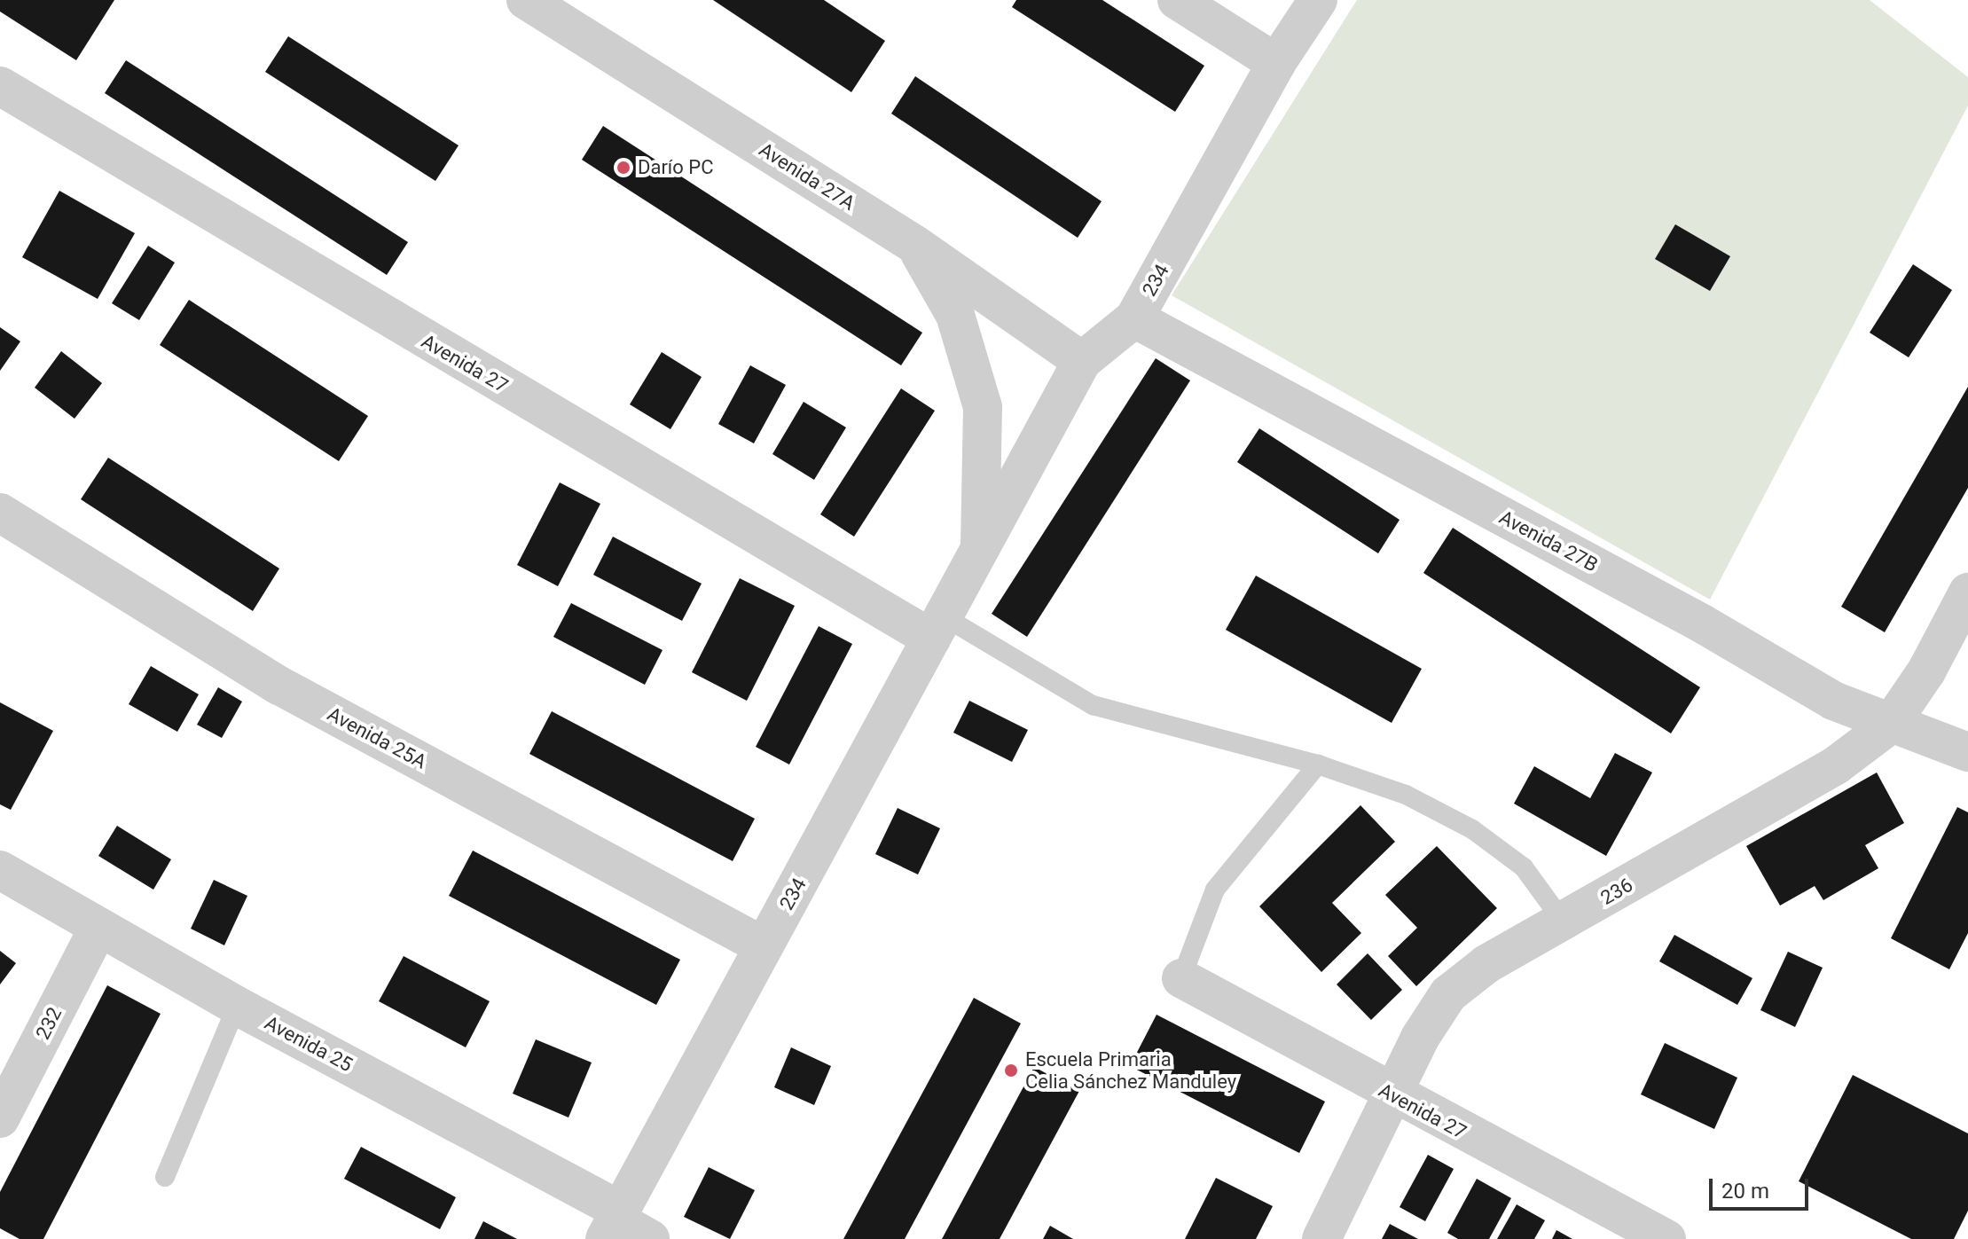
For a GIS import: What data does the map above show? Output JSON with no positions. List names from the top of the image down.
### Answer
{
  "streets": {
    "street": [
      "Avenida 27A",
      "234",
      "Avenida 27",
      "Avenida 27B",
      "Avenida 25A",
      "236",
      "232",
      "Avenida 25"
    ]
  },
  "crossings": [
    ["Avenida 27A", "234"],
    ["234", "Avenida 27"],
    ["234", "Avenida 27B"],
    ["234", "Avenida 25A"],
    ["234", "Avenida 25"],
    ["Avenida 27", "236"],
    ["Avenida 27B", "236"],
    ["232", "Avenida 25"]
  ],
  "places": ["Darío PC", "Escuela Primaria Celia Sánchez Manduley"],
  "scale_bar": "20 m"
}
